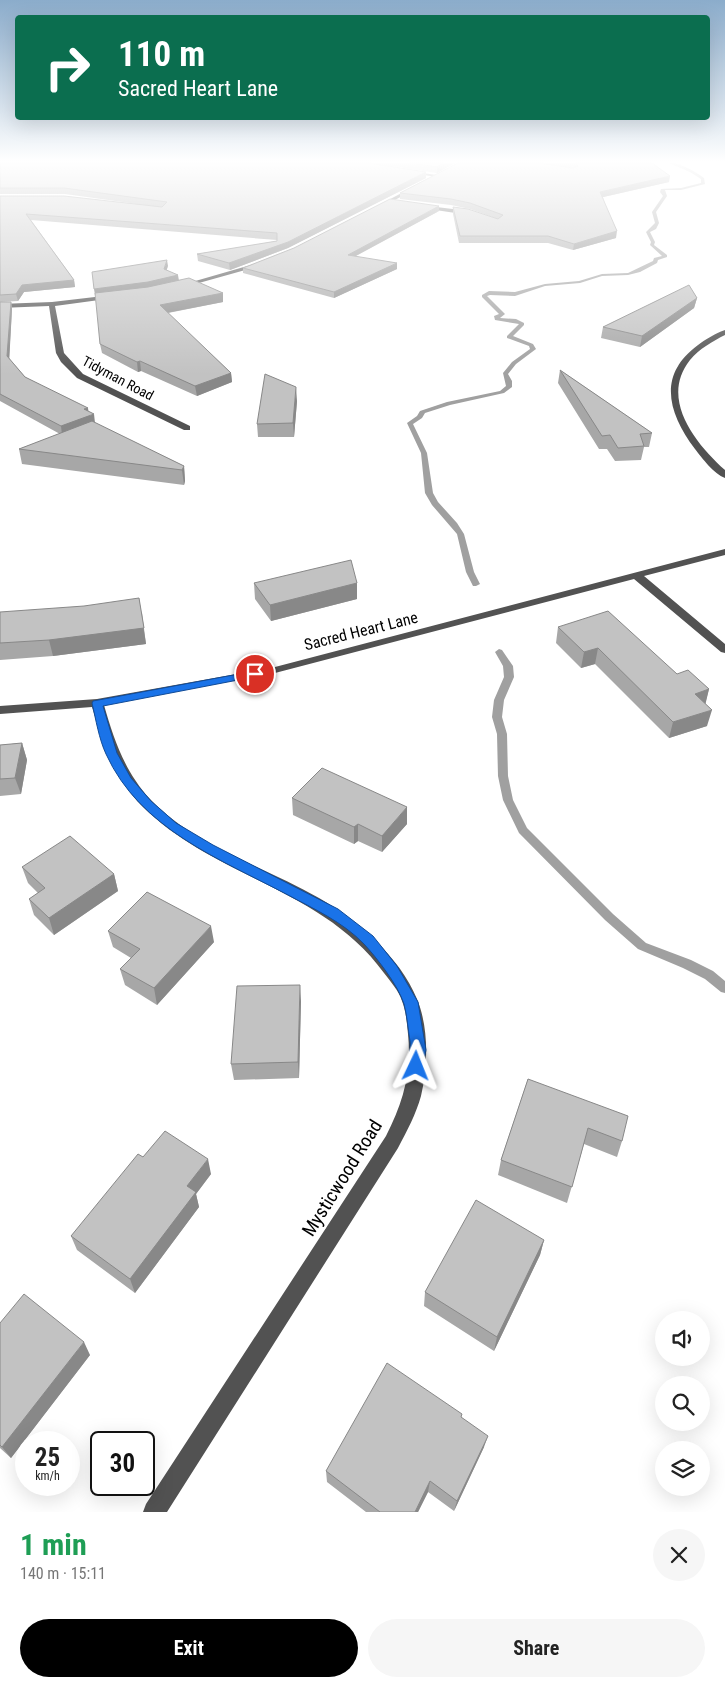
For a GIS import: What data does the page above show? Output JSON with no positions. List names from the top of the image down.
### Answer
{
  "streets": {
    "street": ["Tidyman Road", "Sacred Heart Lane", "Mysticwood Road"]
  },
  "crossings": [
    ["Sacred Heart Lane", "Mysticwood Road"]
  ],
  "page": {
    "turn": ["110 m", "Sacred Heart Lane"],
    "speed": "25 km/h",
    "limit": "30",
    "heading": ["1 min", "140 m · 15:11"],
    "buttons": ["Exit", "Share"]
  }
}
